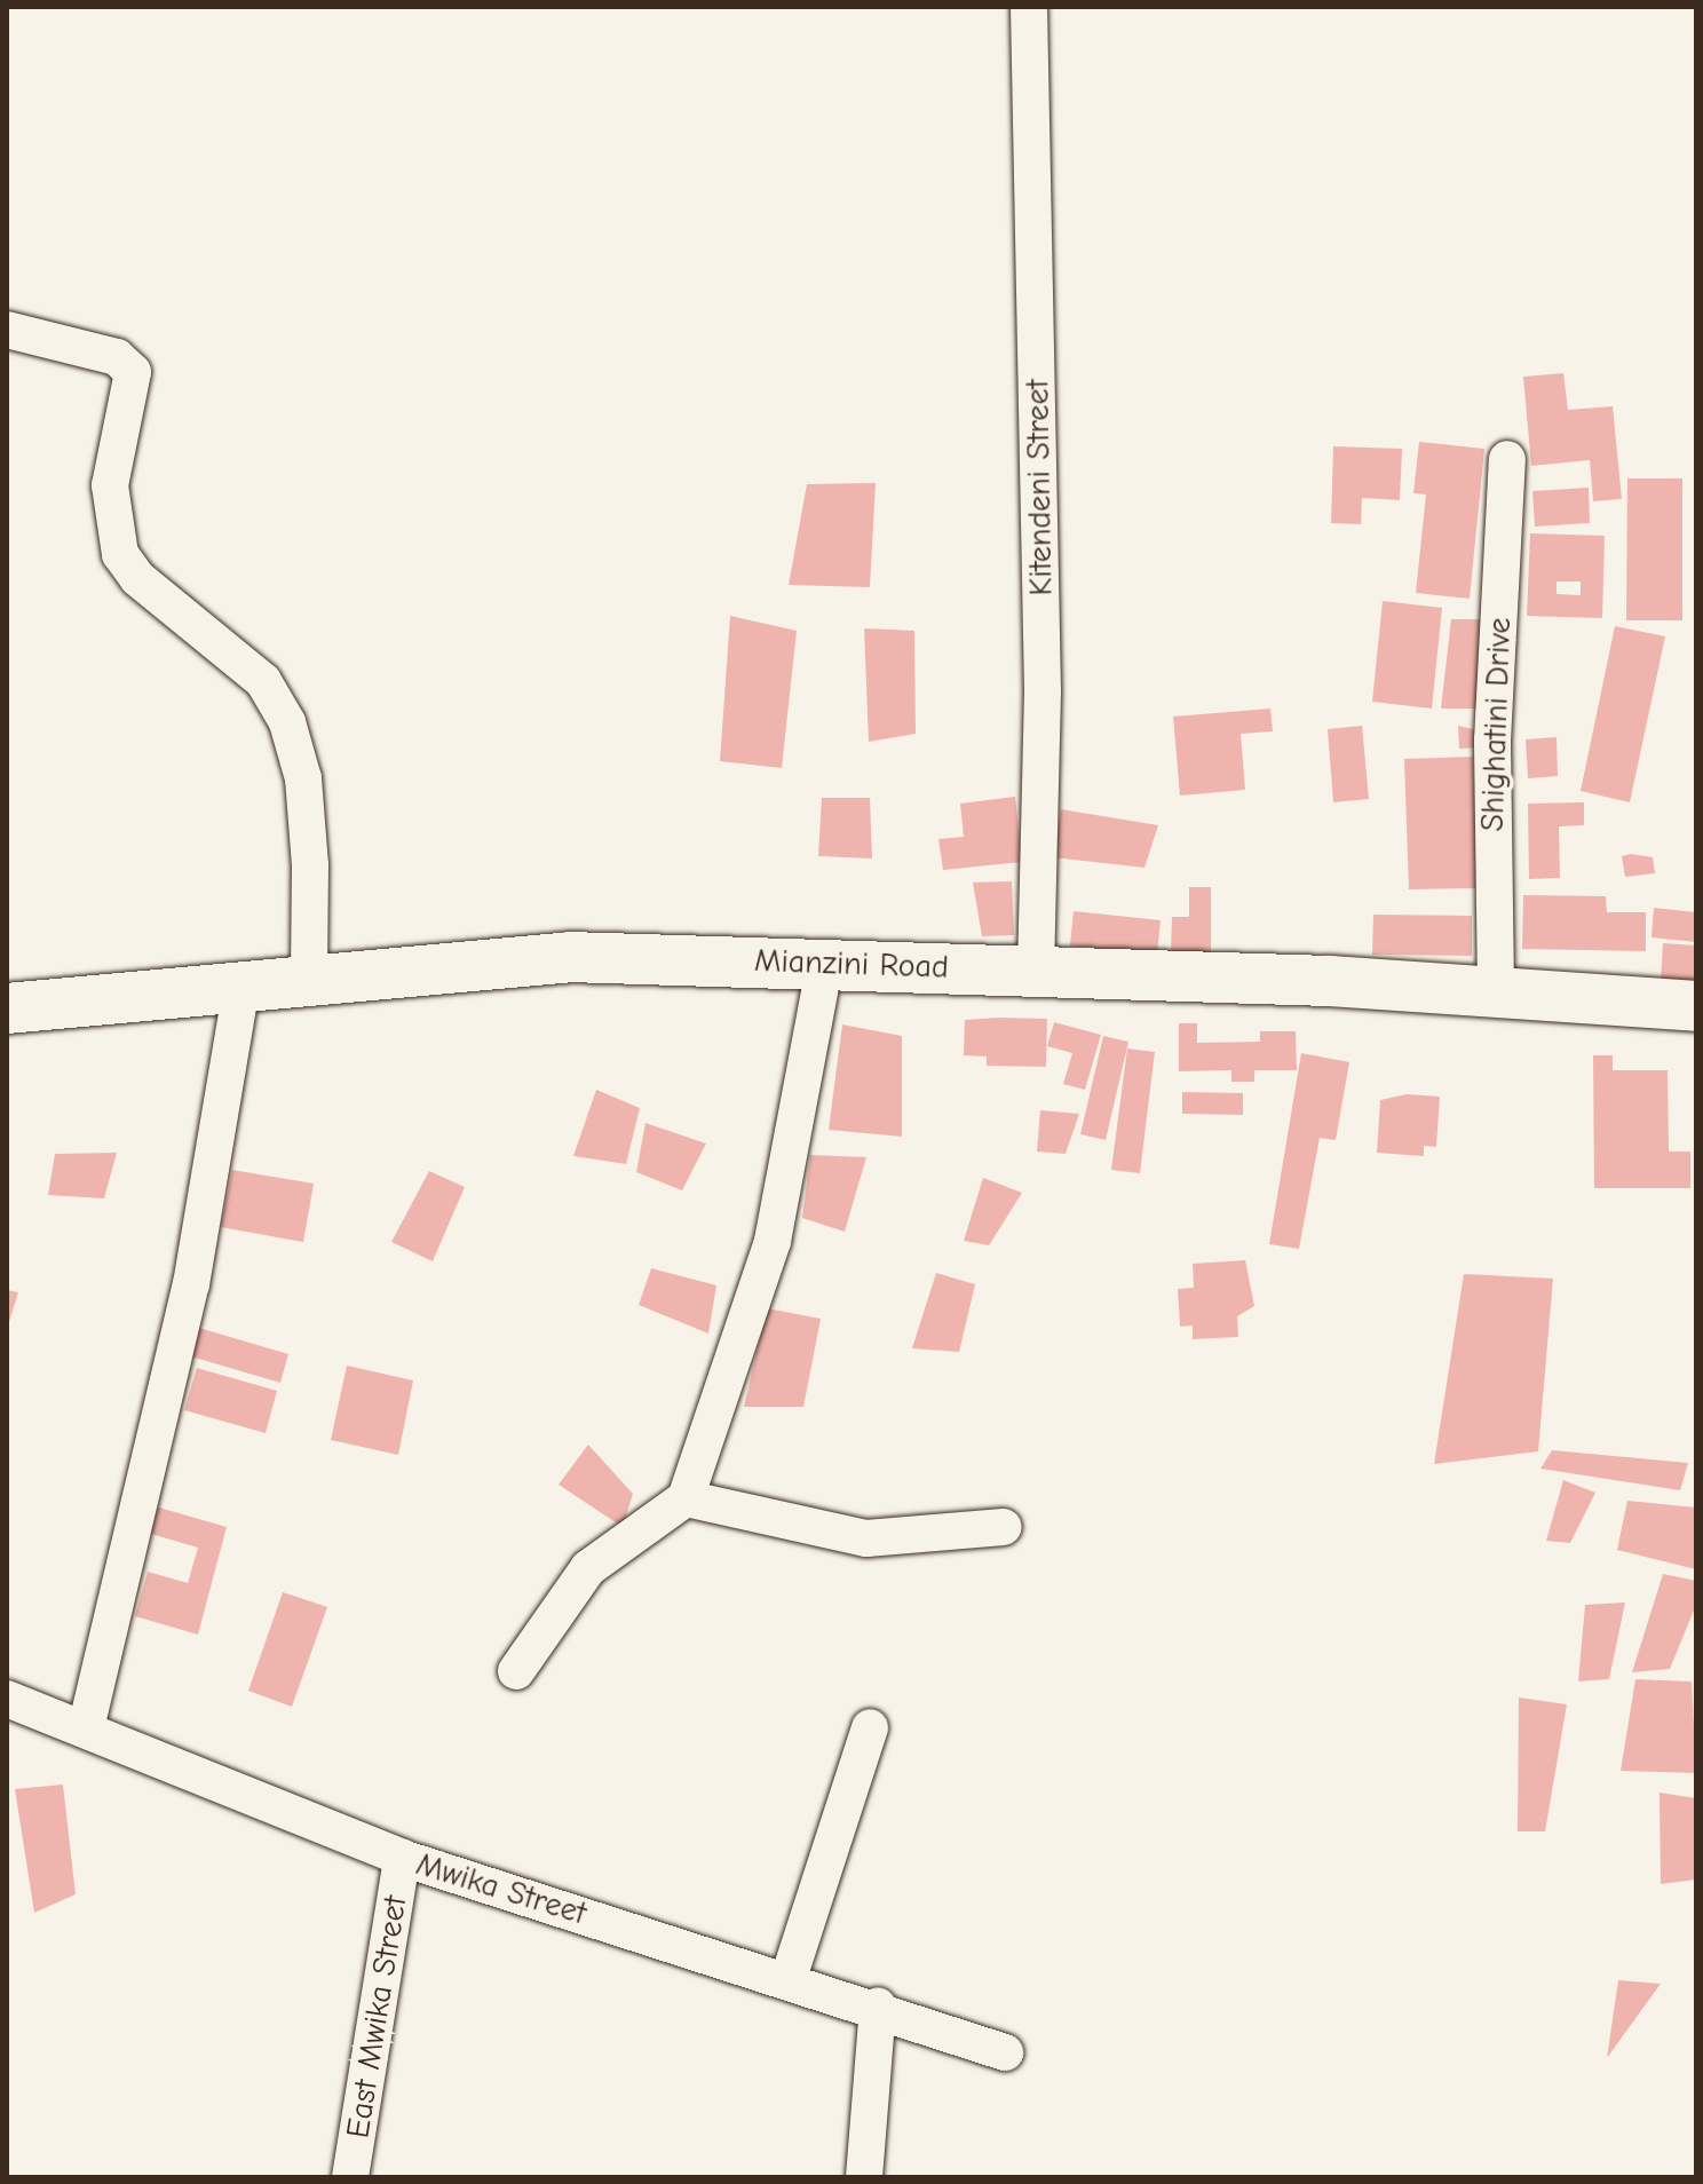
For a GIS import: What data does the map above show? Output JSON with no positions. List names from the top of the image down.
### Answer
{
  "streets": {
    "street": [
      "Kitendeni Street",
      "Shighatini Drive",
      "Mianzini Road",
      "Mwika Street",
      "East Mwika Street"
    ]
  },
  "crossings": [
    ["Kitendeni Street", "Mianzini Road"],
    ["Shighatini Drive", "Mianzini Road"],
    ["Mwika Street", "East Mwika Street"]
  ]
}
